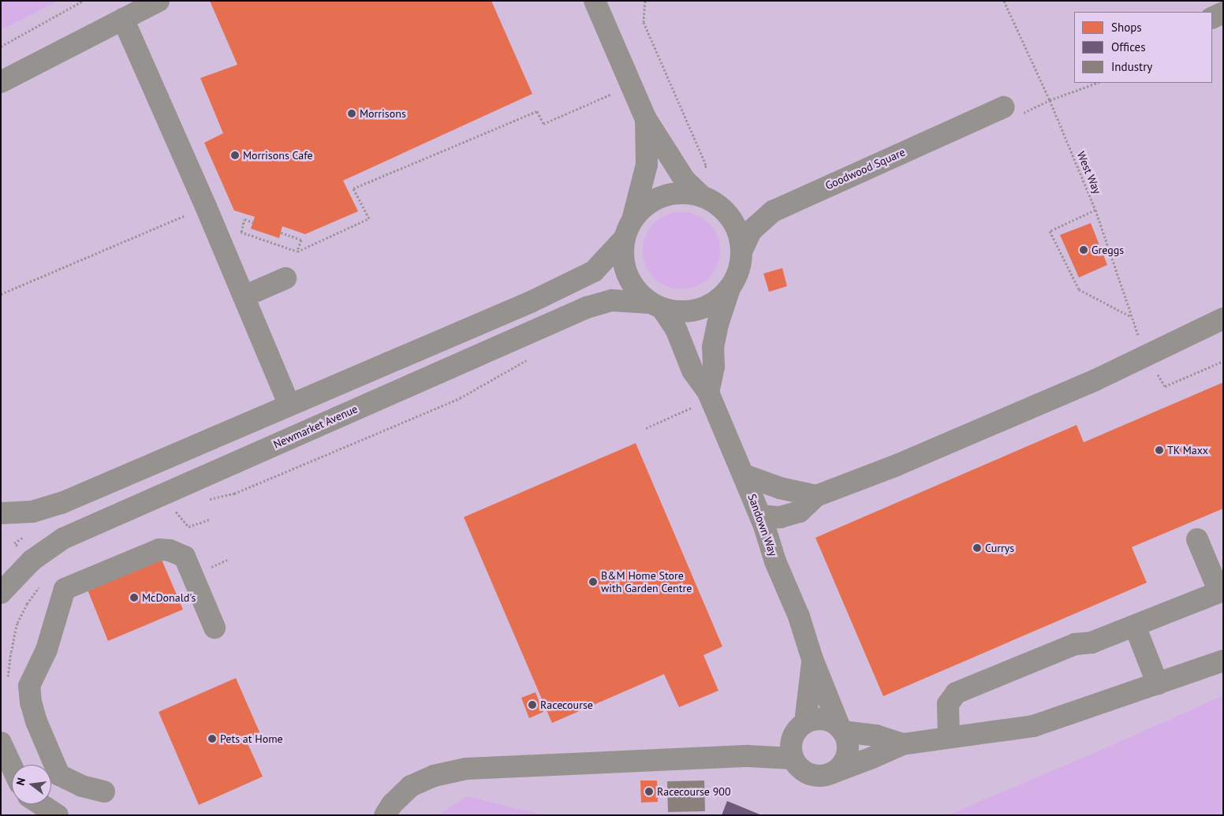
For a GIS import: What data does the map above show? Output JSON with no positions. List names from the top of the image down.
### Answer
{
  "streets": {
    "street": ["Goodwood Square", "Newmarket Avenue", "Sandown Way"],
    "path": ["West Way"]
  },
  "crossings": [
    ["Goodwood Square", "Newmarket Avenue"],
    ["Goodwood Square", "Sandown Way"],
    ["Newmarket Avenue", "Sandown Way"]
  ],
  "places": [
    "Morrisons",
    "Morrisons Cafe",
    "Greggs",
    "TK Maxx",
    "Currys",
    "B&M Home Store with Garden Centre",
    "McDonald's",
    "Racecourse",
    "Pets at Home",
    "Racecourse 900"
  ],
  "legend": ["Shops", "Offices", "Industry"],
  "north": "left"
}
